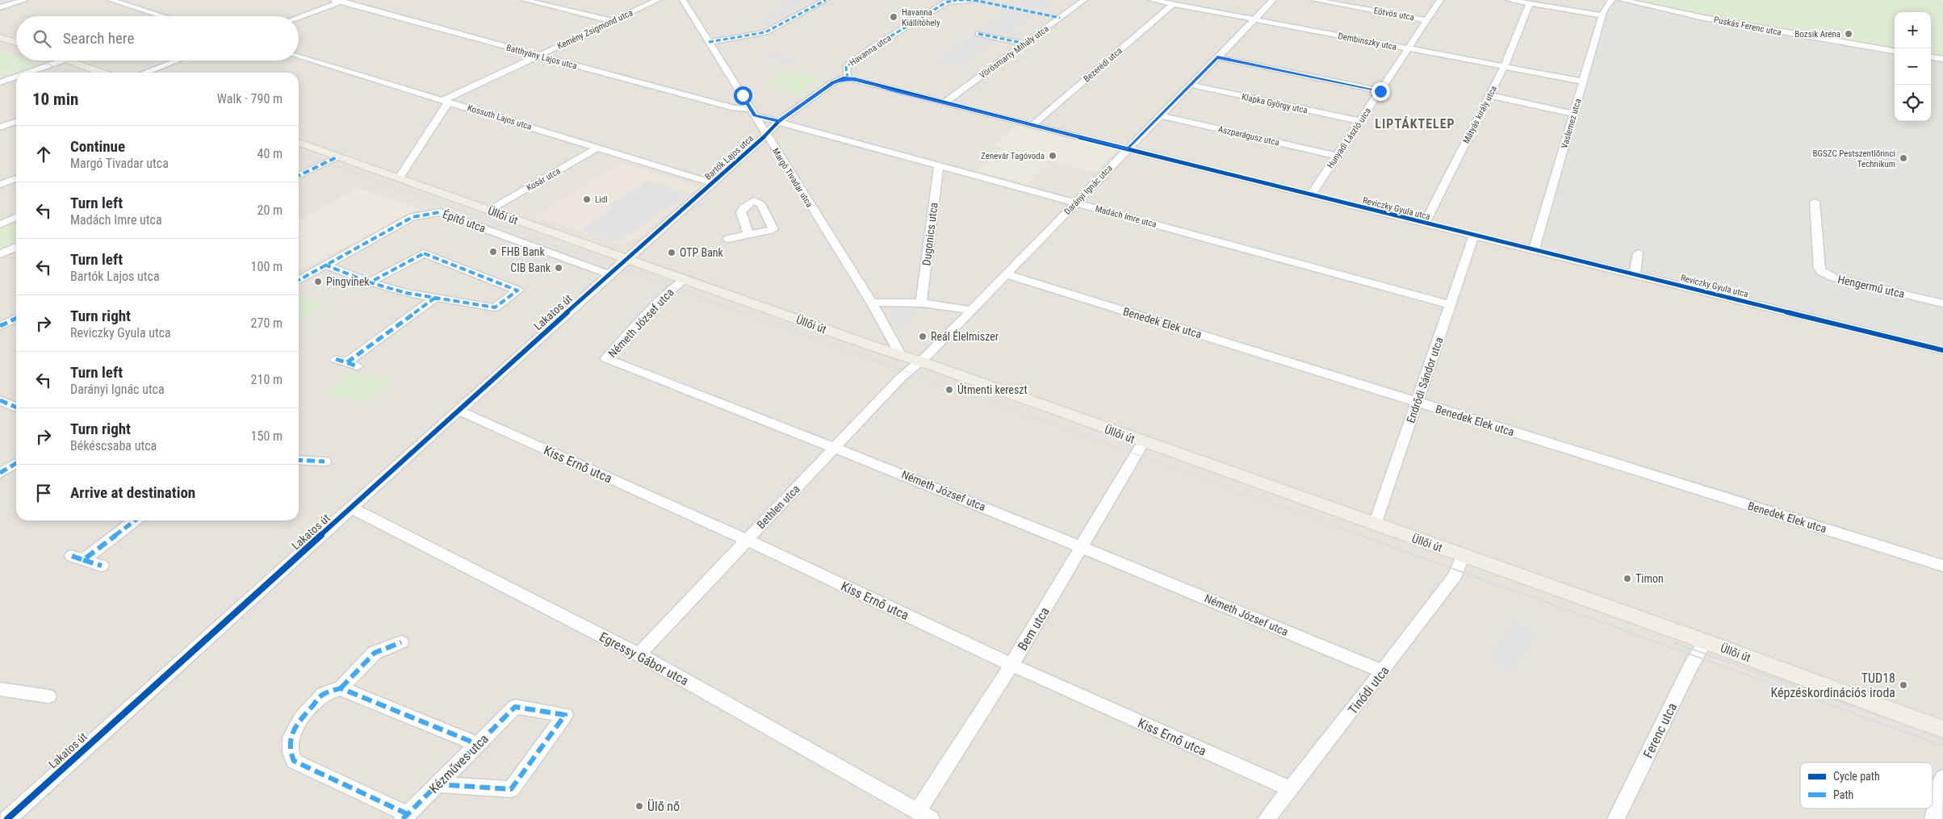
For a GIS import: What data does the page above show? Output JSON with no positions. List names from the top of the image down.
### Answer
{
  "streets": {
    "main road": ["Üllői út"],
    "street": [
      "Eötvös utca",
      "Puskás Ferenc utca",
      "Kemény Zsigmond utca",
      "Dembinszky utca",
      "Havanna utca",
      "Vörösmarty Mihály utca",
      "Batthyány Lajos utca",
      "Bezerédi utca",
      "Klapka György utca",
      "Mátyás király utca",
      "Kossuth Lajos utca",
      "Vaslemez utca",
      "Aszparágusz utca",
      "Hunyadi László utca",
      "Bartók Lajos utca",
      "Margó Tivadar utca",
      "Kosár utca",
      "Darányi Ignác utca",
      "Reviczky Gyula utca",
      "Madách Imre utca",
      "Építő utca",
      "Dugonics utca",
      "Hengermű utca",
      "Lakatos út",
      "Németh József utca",
      "Benedek Elek utca",
      "Endrődi Sándor utca",
      "Kiss Ernő utca",
      "Bethlen utca",
      "Bem utca",
      "Egressy Gábor utca",
      "Tinódi utca",
      "Ferenc utca",
      "Kézműves utca"
    ]
  },
  "crossings": [
    ["Eötvös utca", "Hunyadi László utca"],
    ["Kemény Zsigmond utca", "Batthyány Lajos utca"],
    ["Kemény Zsigmond utca", "Kossuth Lajos utca"],
    ["Dembinszky utca", "Bezerédi utca"],
    ["Dembinszky utca", "Mátyás király utca"],
    ["Dembinszky utca", "Vaslemez utca"],
    ["Dembinszky utca", "Hunyadi László utca"],
    ["Dembinszky utca", "Darányi Ignác utca"],
    ["Havanna utca", "Bartók Lajos utca"],
    ["Havanna utca", "Reviczky Gyula utca"],
    ["Vörösmarty Mihály utca", "Reviczky Gyula utca"],
    ["Batthyány Lajos utca", "Margó Tivadar utca"],
    ["Batthyány Lajos utca", "Madách Imre utca"],
    ["Bezerédi utca", "Reviczky Gyula utca"],
    ["Klapka György utca", "Hunyadi László utca"],
    ["Klapka György utca", "Darányi Ignác utca"],
    ["Mátyás király utca", "Reviczky Gyula utca"],
    ["Kossuth Lajos utca", "Bartók Lajos utca"],
    ["Kossuth Lajos utca", "Kosár utca"],
    ["Vaslemez utca", "Reviczky Gyula utca"],
    ["Aszparágusz utca", "Hunyadi László utca"],
    ["Aszparágusz utca", "Darányi Ignác utca"],
    ["Hunyadi László utca", "Reviczky Gyula utca"],
    ["Bartók Lajos utca", "Margó Tivadar utca"],
    ["Bartók Lajos utca", "Reviczky Gyula utca"],
    ["Bartók Lajos utca", "Üllői út"],
    ["Bartók Lajos utca", "Madách Imre utca"],
    ["Bartók Lajos utca", "Lakatos út"],
    ["Margó Tivadar utca", "Üllői út"],
    ["Margó Tivadar utca", "Madách Imre utca"],
    ["Kosár utca", "Üllői út"],
    ["Darányi Ignác utca", "Reviczky Gyula utca"],
    ["Darányi Ignác utca", "Üllői út"],
    ["Darányi Ignác utca", "Madách Imre utca"],
    ["Darányi Ignác utca", "Benedek Elek utca"],
    ["Darányi Ignác utca", "Bethlen utca"],
    ["Reviczky Gyula utca", "Endrődi Sándor utca"],
    ["Üllői út", "Lakatos út"],
    ["Üllői út", "Németh József utca"],
    ["Üllői út", "Endrődi Sándor utca"],
    ["Üllői út", "Bethlen utca"],
    ["Üllői út", "Bem utca"],
    ["Üllői út", "Tinódi utca"],
    ["Üllői út", "Ferenc utca"],
    ["Madách Imre utca", "Dugonics utca"],
    ["Madách Imre utca", "Endrődi Sándor utca"],
    ["Építő utca", "Lakatos út"],
    ["Lakatos út", "Kiss Ernő utca"],
    ["Lakatos út", "Egressy Gábor utca"],
    ["Németh József utca", "Bethlen utca"],
    ["Németh József utca", "Bem utca"],
    ["Németh József utca", "Tinódi utca"],
    ["Benedek Elek utca", "Endrődi Sándor utca"],
    ["Kiss Ernő utca", "Bethlen utca"],
    ["Kiss Ernő utca", "Bem utca"],
    ["Kiss Ernő utca", "Tinódi utca"],
    ["Bethlen utca", "Egressy Gábor utca"],
    ["Bem utca", "Egressy Gábor utca"]
  ],
  "districts": ["LIPTÁKTELEP"],
  "places": [
    "Havanna Kiállítóhely",
    "Bozsik Aréna",
    "Zenevár Tagóvoda",
    "BGSZC Pestszentlőrinci Technikum",
    "Lidl",
    "FHB Bank",
    "OTP Bank",
    "CIB Bank",
    "Pingvinek",
    "Reál Élelmiszer",
    "Útmenti kereszt",
    "Timon",
    "TUD18 Képzéskordinációs iroda",
    "Ülő nő"
  ],
  "legend": ["Cycle path", "Path"],
  "page": {
    "map_buttons": ["+", "−"],
    "search": "Search here",
    "heading": ["10 min", "Walk · 790 m"],
    "list": [
      ["Continue", "Margó Tivadar utca", "40 m"],
      ["Turn left", "Madách Imre utca", "20 m"],
      ["Turn left", "Bartók Lajos utca", "100 m"],
      ["Turn right", "Reviczky Gyula utca", "270 m"],
      ["Turn left", "Darányi Ignác utca", "210 m"],
      ["Turn right", "Békéscsaba utca", "150 m"],
      "Arrive at destination"
    ]
  }
}
